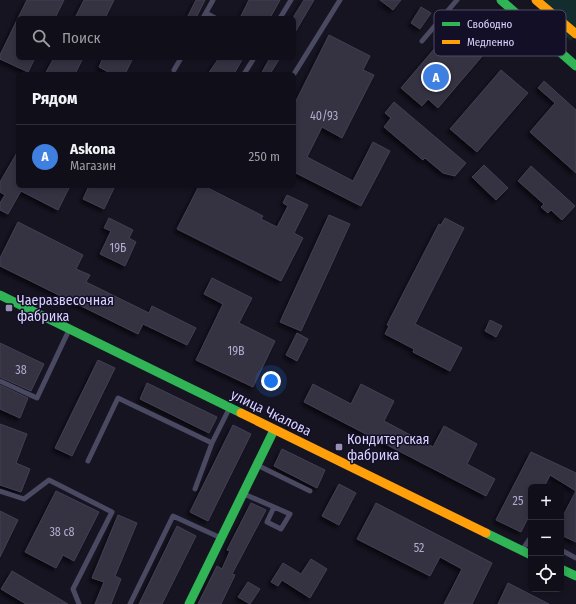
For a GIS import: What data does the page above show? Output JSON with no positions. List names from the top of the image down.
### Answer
{
  "streets": {
    "street": ["улица Чкалова"]
  },
  "places": {
    "transit": ["Чаеразвесочная фабрика", "Кондитерская фабрика"]
  },
  "house_numbers": [
    "40/93",
    "19Б",
    "19В",
    "38",
    "25",
    "38 с8",
    "52"
  ],
  "legend": ["Свободно", "Медленно"],
  "page": {
    "search": "Поиск",
    "pins": "A",
    "heading": "Рядом",
    "list": [
      {
        "mark": "A",
        "name": "Askona",
        "note": "Магазин",
        "value": "250 m"
      }
    ],
    "map_buttons": ["+", "−"]
  }
}
